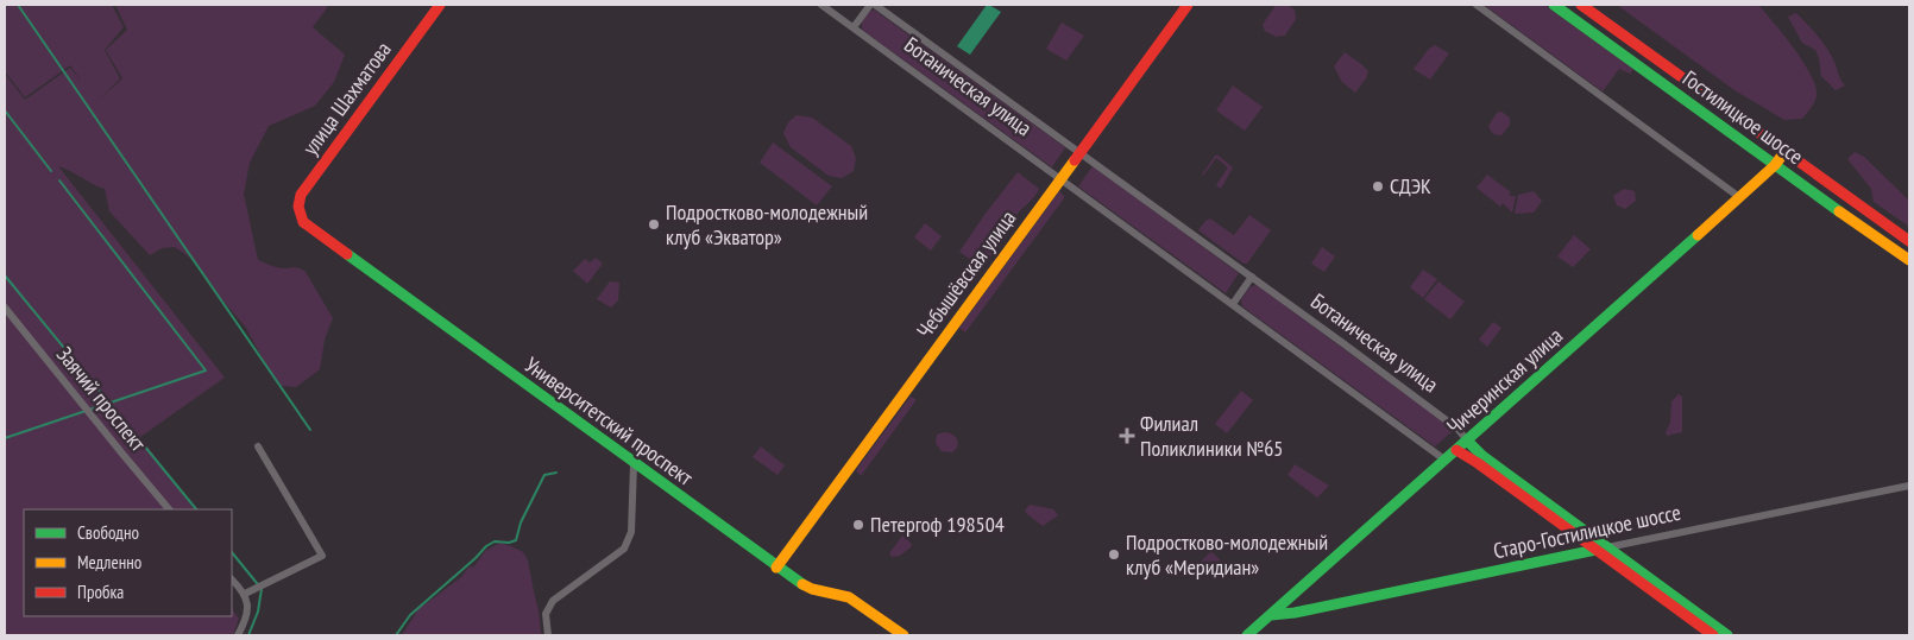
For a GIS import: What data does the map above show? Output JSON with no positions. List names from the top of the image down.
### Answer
{
  "streets": {
    "street": [
      "Ботаническая улица",
      "улица Шахматова",
      "Гостилицкое шоссе",
      "Чебышёвская улица",
      "Чичеринская улица",
      "Заячий проспект",
      "Университетский проспект",
      "Старо-Гостилицкое шоссе"
    ]
  },
  "crossings": [
    ["Ботаническая улица", "Чебышёвская улица"],
    ["Ботаническая улица", "Чичеринская улица"],
    ["Ботаническая улица", "Старо-Гостилицкое шоссе"],
    ["улица Шахматова", "Университетский проспект"],
    ["Гостилицкое шоссе", "Чичеринская улица"],
    ["Чебышёвская улица", "Университетский проспект"],
    ["Чичеринская улица", "Старо-Гостилицкое шоссе"]
  ],
  "places": {
    "other": [
      "СДЭК",
      "Подростково-молодежный клуб «Экватор»",
      "Петергоф 198504",
      "Подростково-молодежный клуб «Меридиан»"
    ],
    "health": ["Филиал Поликлиники №65"]
  },
  "legend": ["Свободно", "Медленно", "Пробка"]
}
